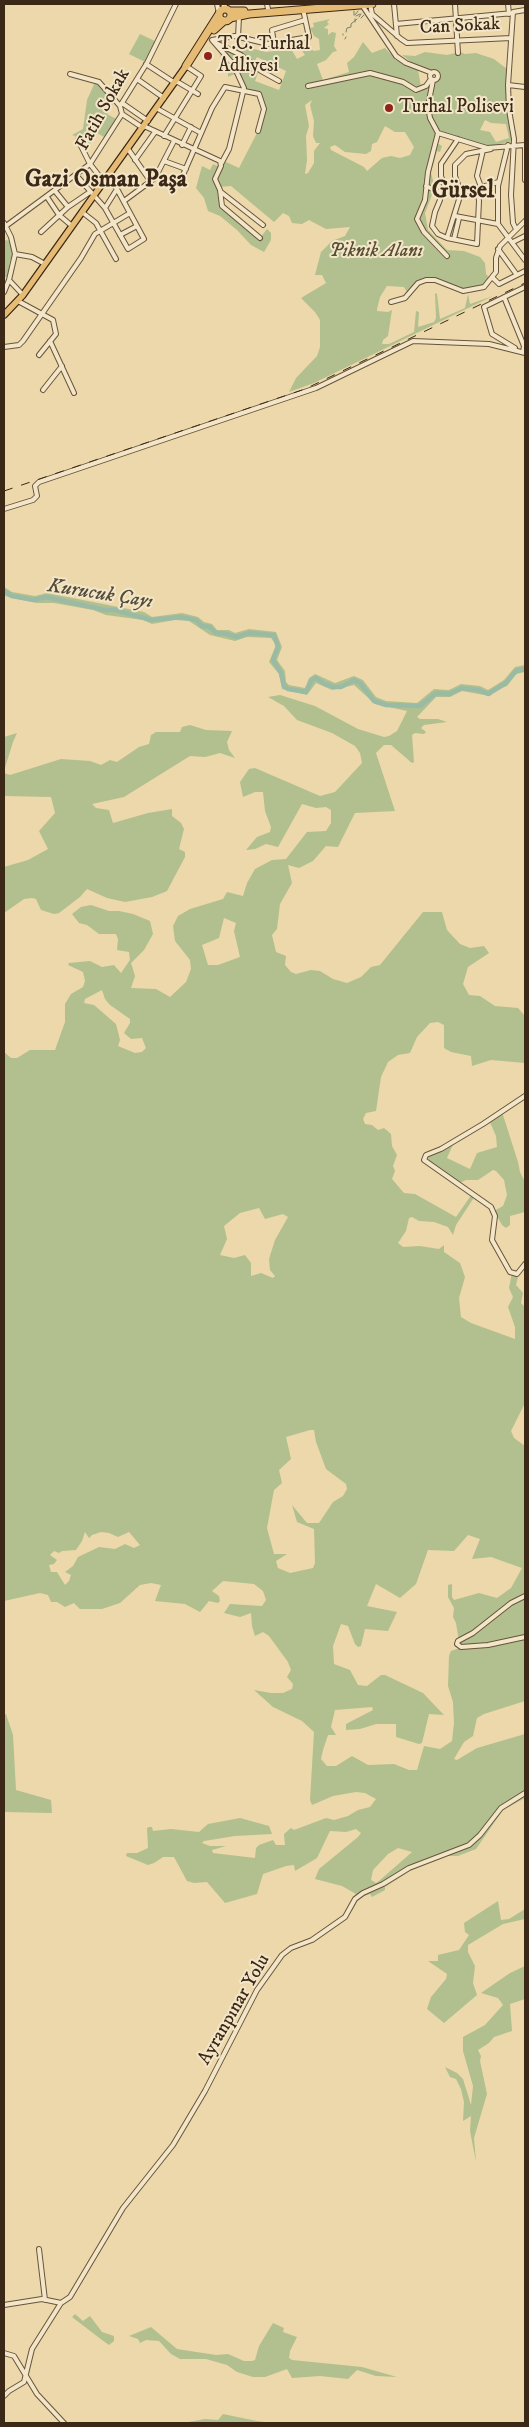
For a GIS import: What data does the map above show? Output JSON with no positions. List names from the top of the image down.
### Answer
{
  "streets": {
    "street": ["Can Sokak", "Fatih Sokak", "Ayranpınar Yolu"]
  },
  "districts": ["Gazi Osman Paşa", "Gürsel"],
  "water": ["Kurucuk Çayı"],
  "parks": ["Piknik Alanı"],
  "places": ["T.C. Turhal Adliyesi", "Turhal Polisevi"]
}
